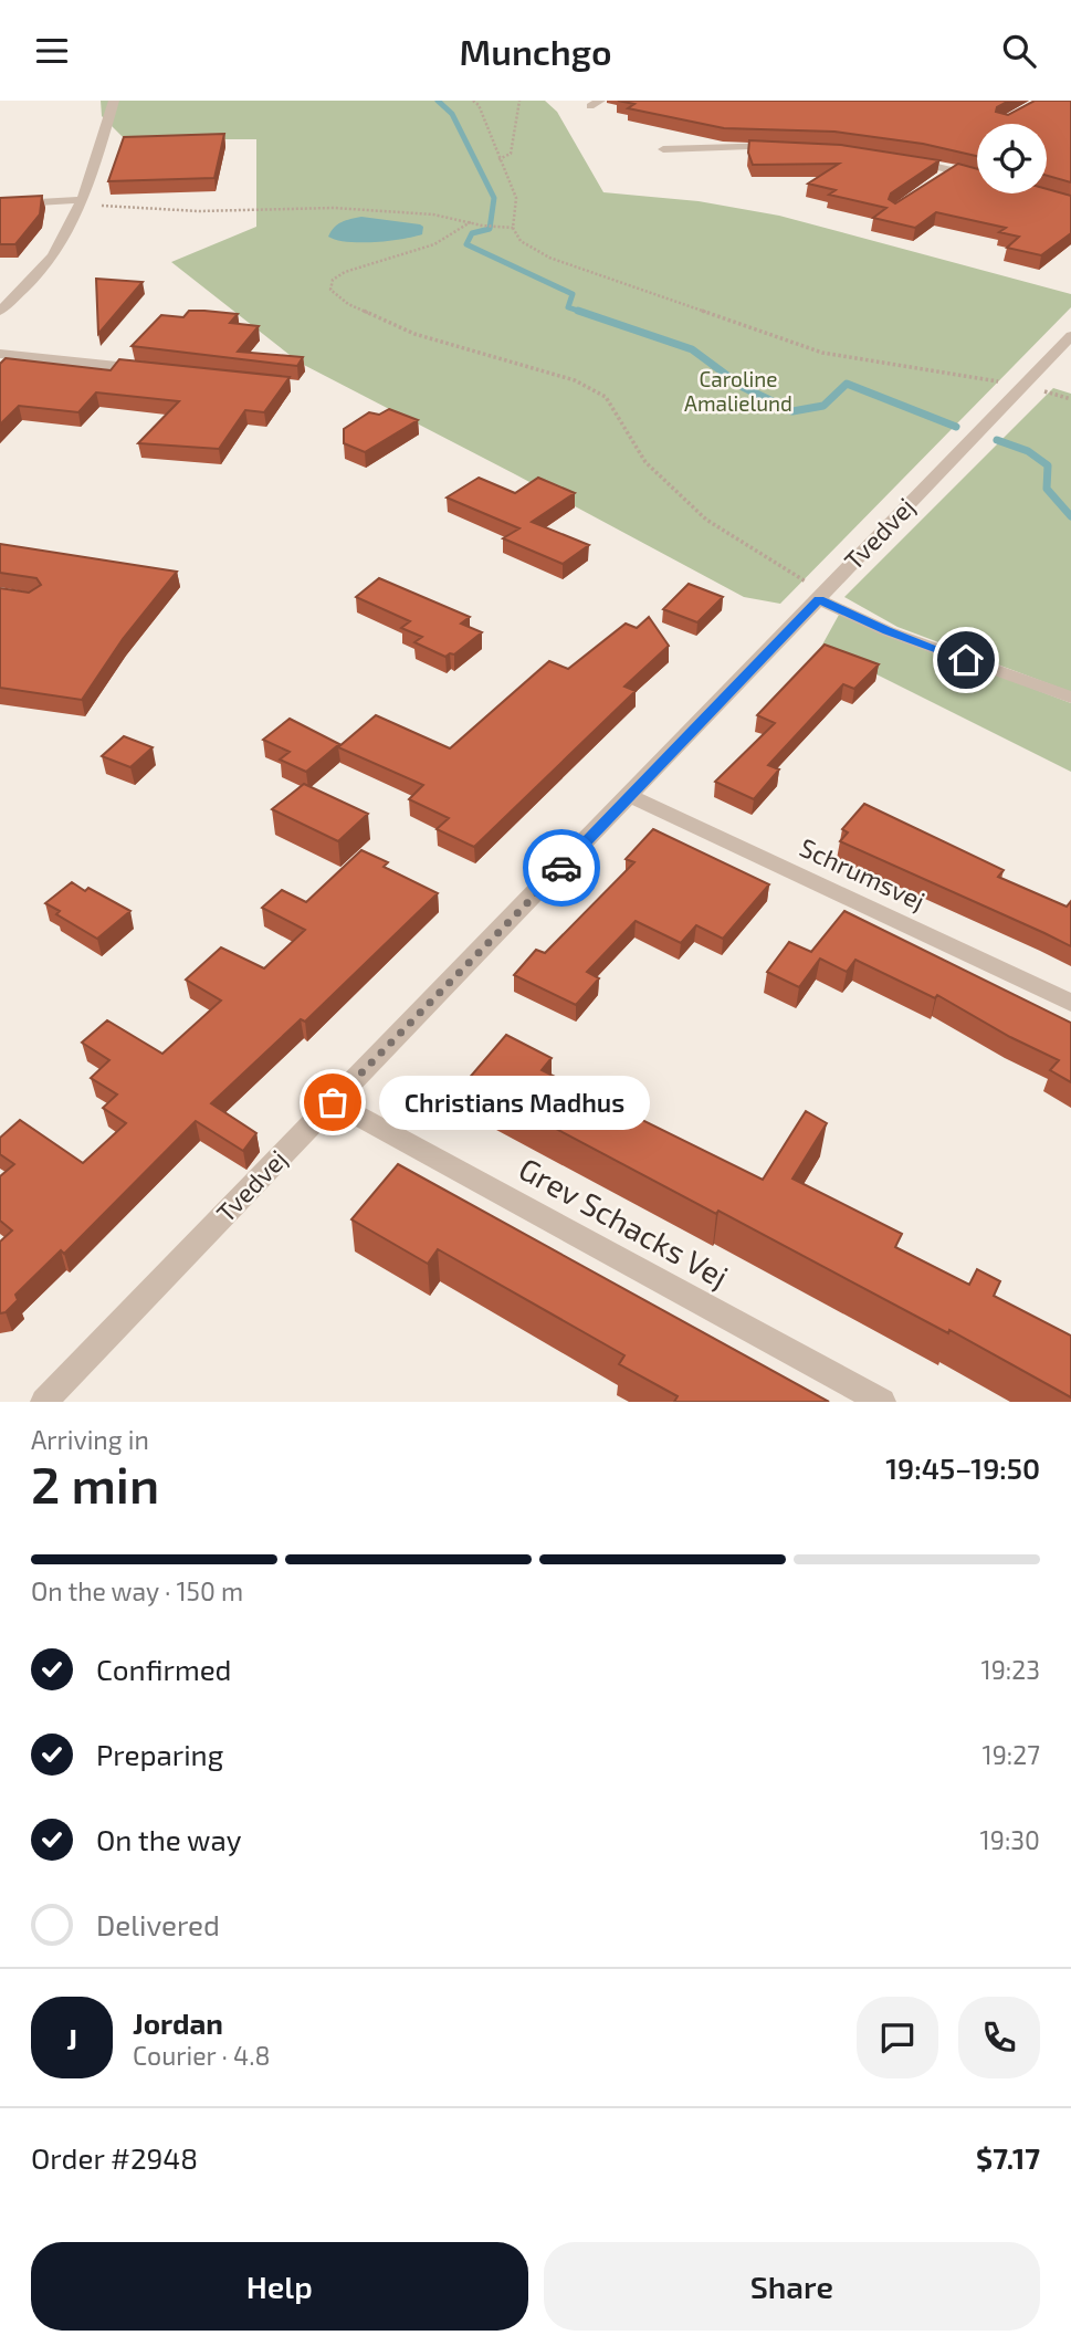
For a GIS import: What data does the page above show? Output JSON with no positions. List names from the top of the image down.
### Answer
{
  "streets": {
    "street": ["Tvedvej", "Schrumsvej", "Grev Schacks Vej"]
  },
  "crossings": [
    ["Tvedvej", "Schrumsvej"],
    ["Tvedvej", "Grev Schacks Vej"]
  ],
  "parks": ["Caroline Amalielund"],
  "places": ["Christians Madhus"],
  "page": {
    "header": "Munchgo",
    "bubble": "Christians Madhus",
    "heading": ["2 min", "Arriving in", "19:45–19:50"],
    "panel": [
      "Jordan",
      "Courier · 4.8",
      "Order #2948",
      "$7.17"
    ],
    "bar": "On the way · 150 m",
    "list": [
      ["Confirmed", "19:23"],
      ["Preparing", "19:27"],
      ["On the way", "19:30"],
      "Delivered"
    ],
    "round": "J",
    "buttons": ["Help", "Share"]
  }
}
